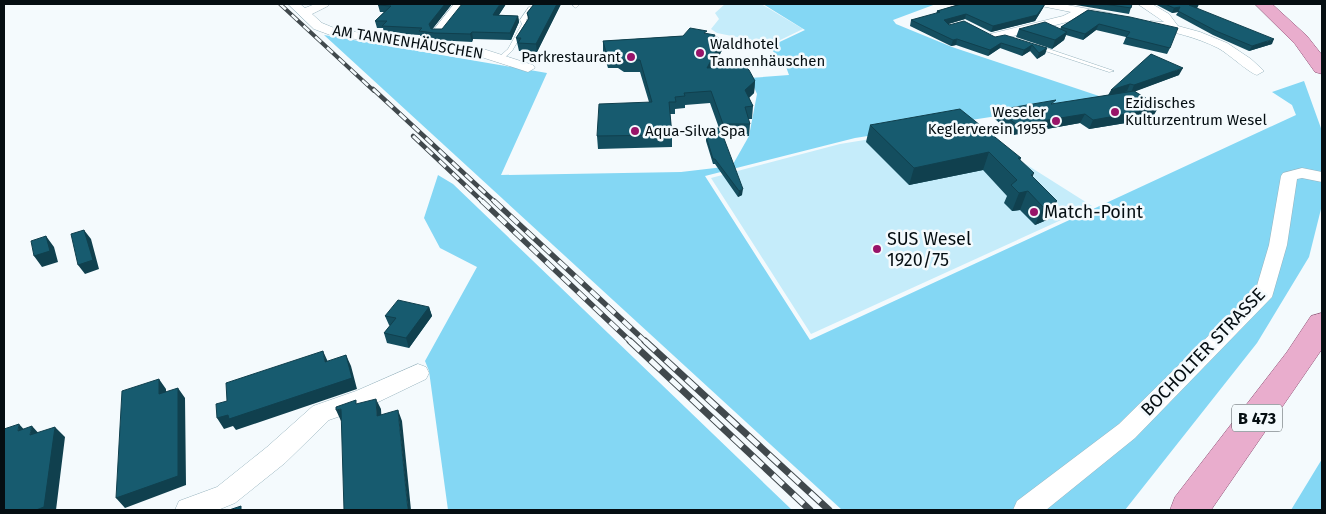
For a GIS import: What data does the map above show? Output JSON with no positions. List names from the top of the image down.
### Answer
{
  "streets": {
    "main road": ["B 473"],
    "street": ["AM TANNENHÄUSCHEN", "BOCHOLTER STRASSE"]
  },
  "places": [
    "Waldhotel Tannenhäuschen",
    "Parkrestaurant",
    "Ezidisches Kulturzentrum Wesel",
    "Weseler Keglerverein 1955",
    "Aqua-Silva Spa",
    "Match-Point",
    "SUS Wesel 1920/75"
  ]
}
